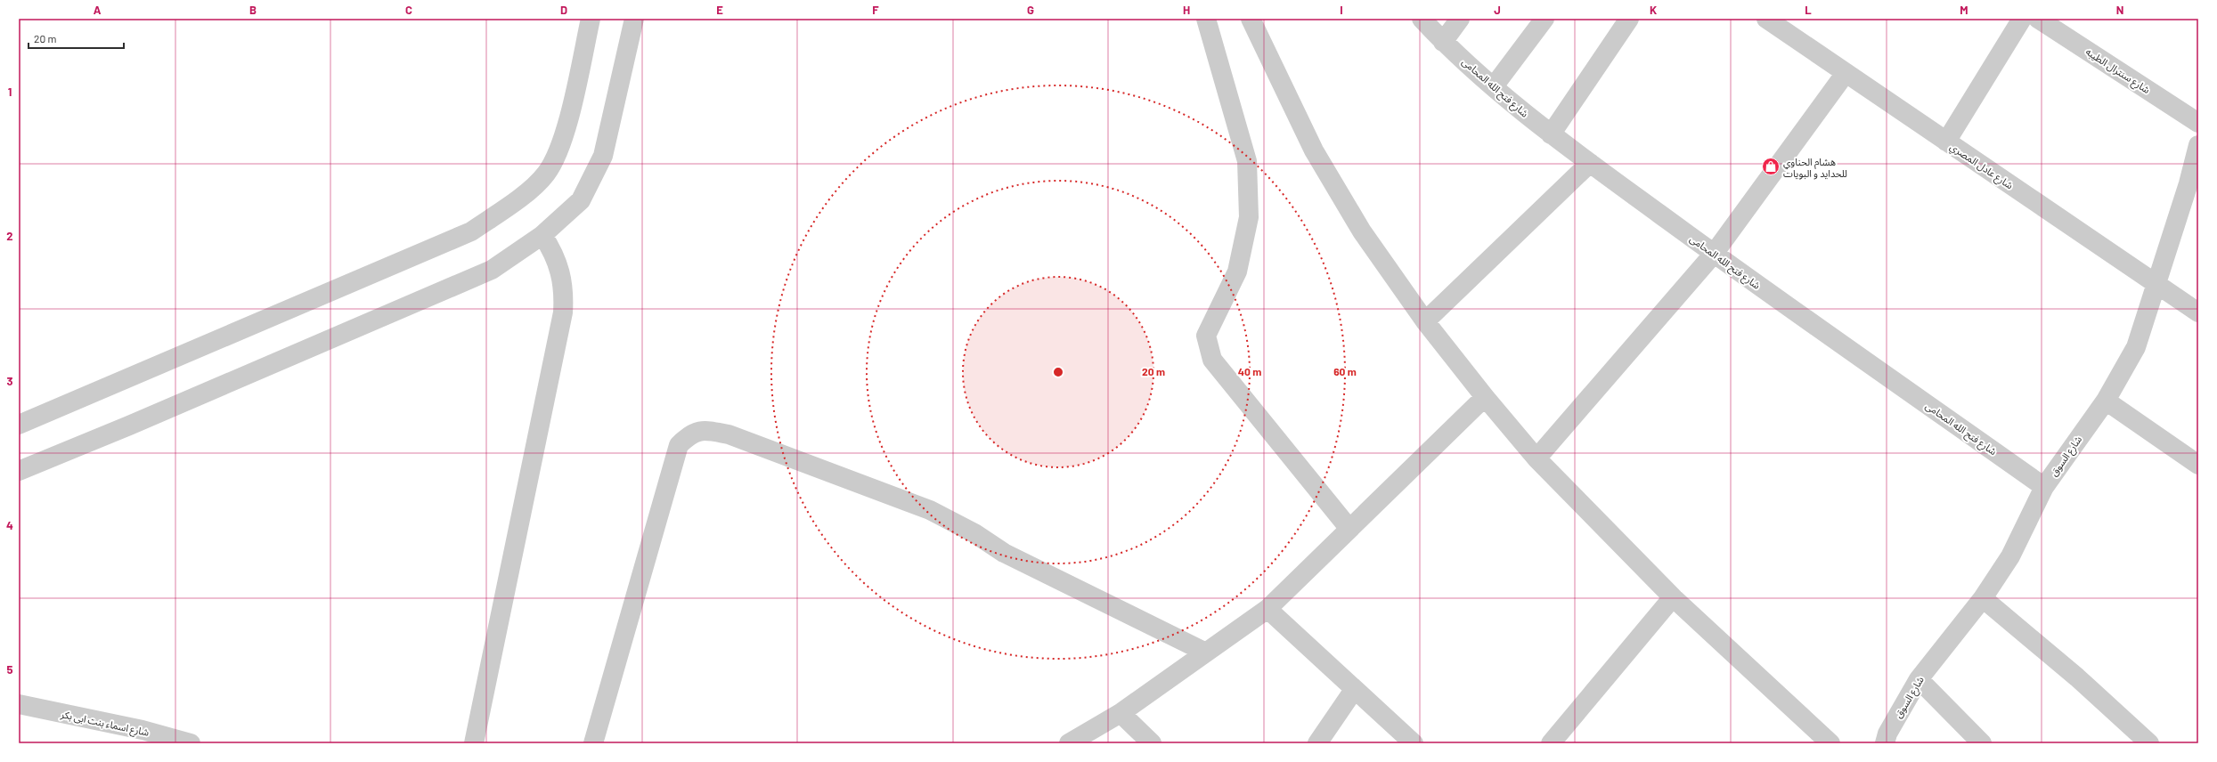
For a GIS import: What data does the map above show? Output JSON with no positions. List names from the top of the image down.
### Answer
{
  "streets": {
    "street": [
      "شارع سنترال الطيبه",
      "شارع فتح الله المحامى",
      "شارع عادل المصري",
      "شارع السوق",
      "شارع اسماء بنت ابى بكر"
    ]
  },
  "crossings": [
    ["شارع فتح الله المحامى", "شارع السوق"],
    ["شارع عادل المصري", "شارع السوق"]
  ],
  "places": {
    "shop": ["هشام الحناوي للحدايد و البويات"]
  },
  "scale_bar": "20 m",
  "grid": {
    "columns": [
      "A",
      "B",
      "C",
      "D",
      "E",
      "F",
      "G",
      "H",
      "I",
      "J",
      "K",
      "L",
      "M",
      "N"
    ],
    "rows": [
      "1",
      "2",
      "3",
      "4",
      "5"
    ]
  },
  "rings": ["20 m", "40 m", "60 m"]
}
